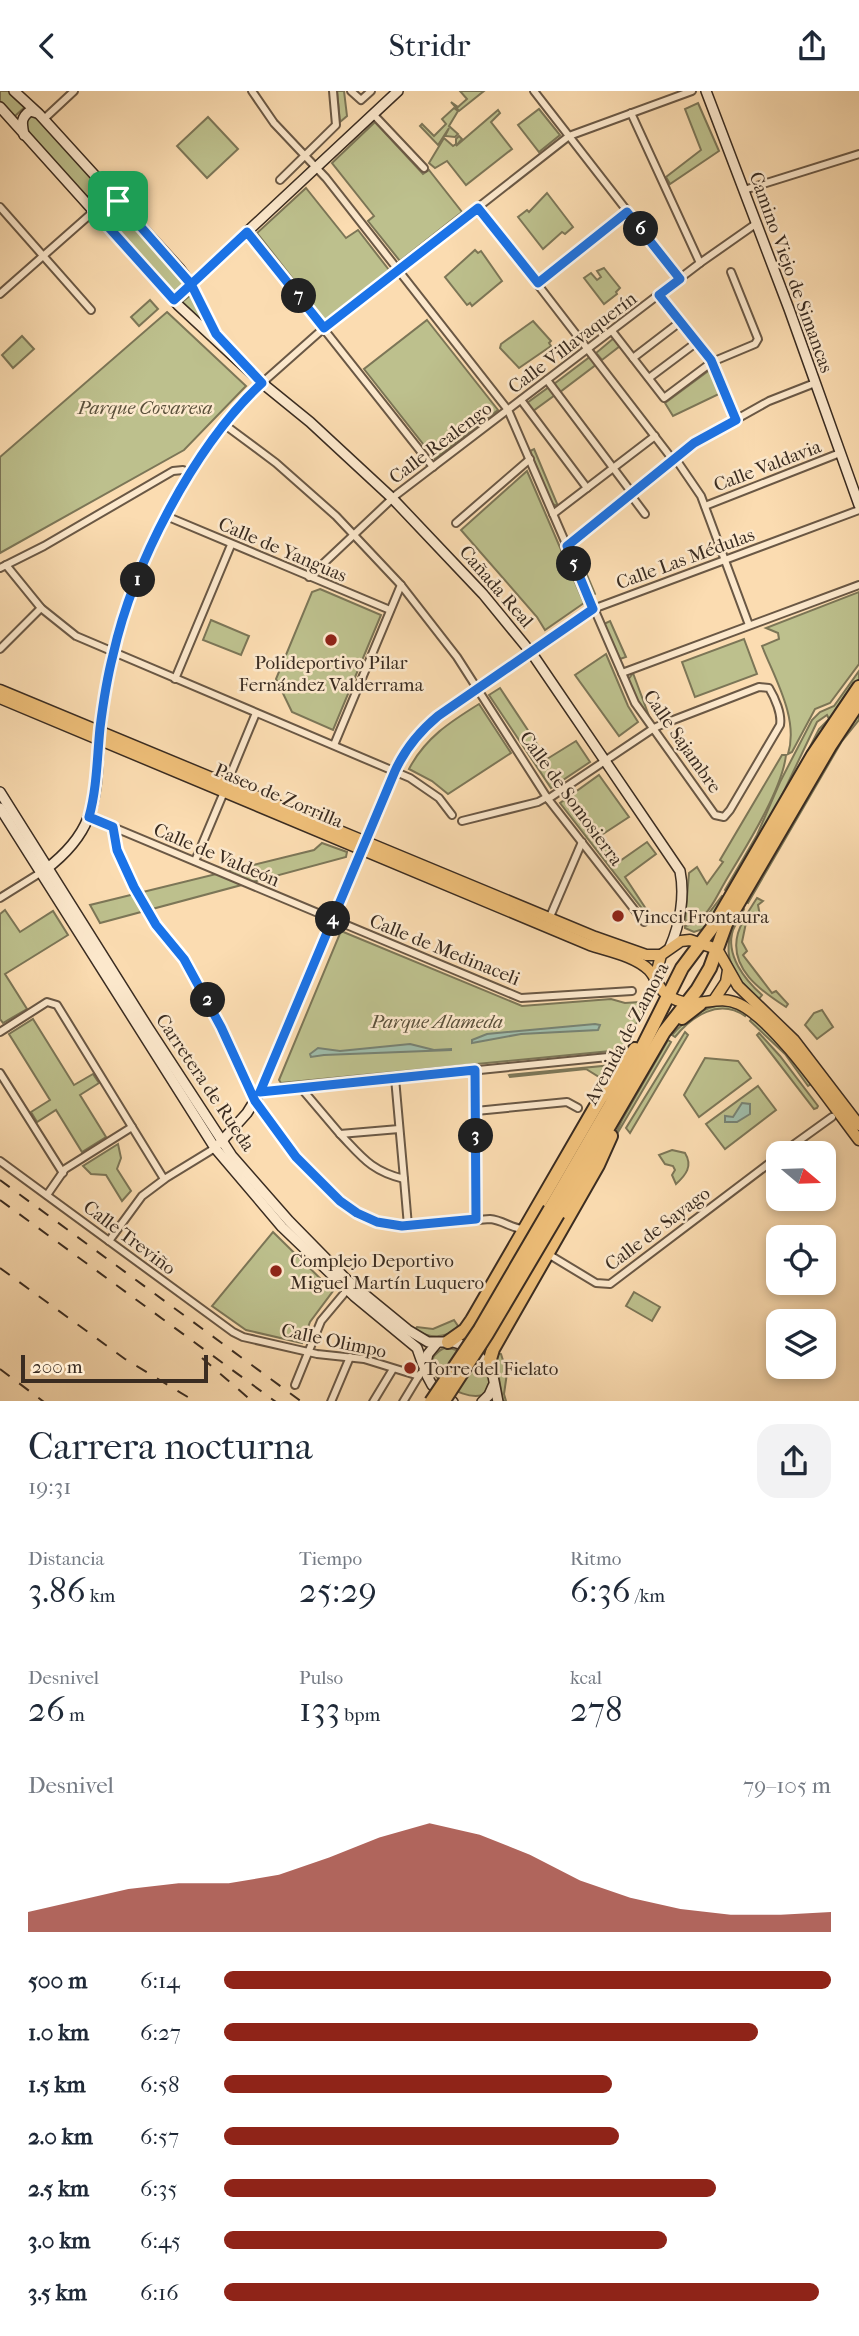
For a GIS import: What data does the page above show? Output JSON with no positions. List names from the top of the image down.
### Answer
{
  "streets": {
    "highway": ["Avenida de Zamora"],
    "main road": ["Paseo de Zorrilla"],
    "street": [
      "Camino Viejo de Simancas",
      "Calle Villavaquerín",
      "Calle Realengo",
      "Calle Valdavia",
      "Calle de Yanguas",
      "Calle Las Médulas",
      "Cañada Real",
      "Calle Sajambre",
      "Calle de Somosierra",
      "Calle de Valdeón",
      "Calle de Medinaceli",
      "Carretera de Rueda",
      "Calle de Sayago",
      "Calle Treviño",
      "Calle Olimpo"
    ]
  },
  "crossings": [
    ["Camino Viejo de Simancas", "Calle Villavaquerín"],
    ["Camino Viejo de Simancas", "Calle Valdavia"],
    ["Calle Villavaquerín", "Calle Realengo"],
    ["Calle Villavaquerín", "Calle Sajambre"],
    ["Calle Realengo", "Calle de Yanguas"],
    ["Calle Realengo", "Cañada Real"],
    ["Calle Realengo", "Calle Sajambre"],
    ["Calle Realengo", "Calle de Somosierra"],
    ["Calle Las Médulas", "Cañada Real"],
    ["Calle Las Médulas", "Calle Sajambre"],
    ["Paseo de Zorrilla", "Avenida de Zamora"],
    ["Calle de Valdeón", "Calle de Medinaceli"],
    ["Carretera de Rueda", "Calle Olimpo"],
    ["Calle Treviño", "Calle Olimpo"]
  ],
  "parks": ["Parque Covaresa", "Parque Alameda"],
  "places": [
    "Polideportivo Pilar Fernández Valderrama",
    "Vincci Frontaura",
    "Complejo Deportivo Miguel Martín Luquero",
    "Torre del Fielato"
  ],
  "scale_bar": "200 m",
  "north": "right",
  "page": {
    "header": "Stridr",
    "pins": [
      "6",
      "7",
      "5",
      "1",
      "4",
      "2",
      "3"
    ],
    "scale": "200 m",
    "heading": ["Carrera nocturna", "19:31"],
    "stats": [
      ["Distancia", "3.86 km"],
      ["Tiempo", "25:29"],
      ["Ritmo", "6:36 /km"],
      ["Desnivel", "26 m"],
      ["Pulso", "133 bpm"],
      ["kcal", "278"]
    ],
    "chart": ["Desnivel", "79–105 m"],
    "list": [
      {
        "name": "500 m",
        "note": "6:14"
      },
      {
        "name": "1.0 km",
        "note": "6:27"
      },
      {
        "name": "1.5 km",
        "note": "6:58"
      },
      {
        "name": "2.0 km",
        "note": "6:57"
      },
      {
        "name": "2.5 km",
        "note": "6:35"
      },
      {
        "name": "3.0 km",
        "note": "6:45"
      },
      {
        "name": "3.5 km",
        "note": "6:16"
      }
    ]
  }
}
